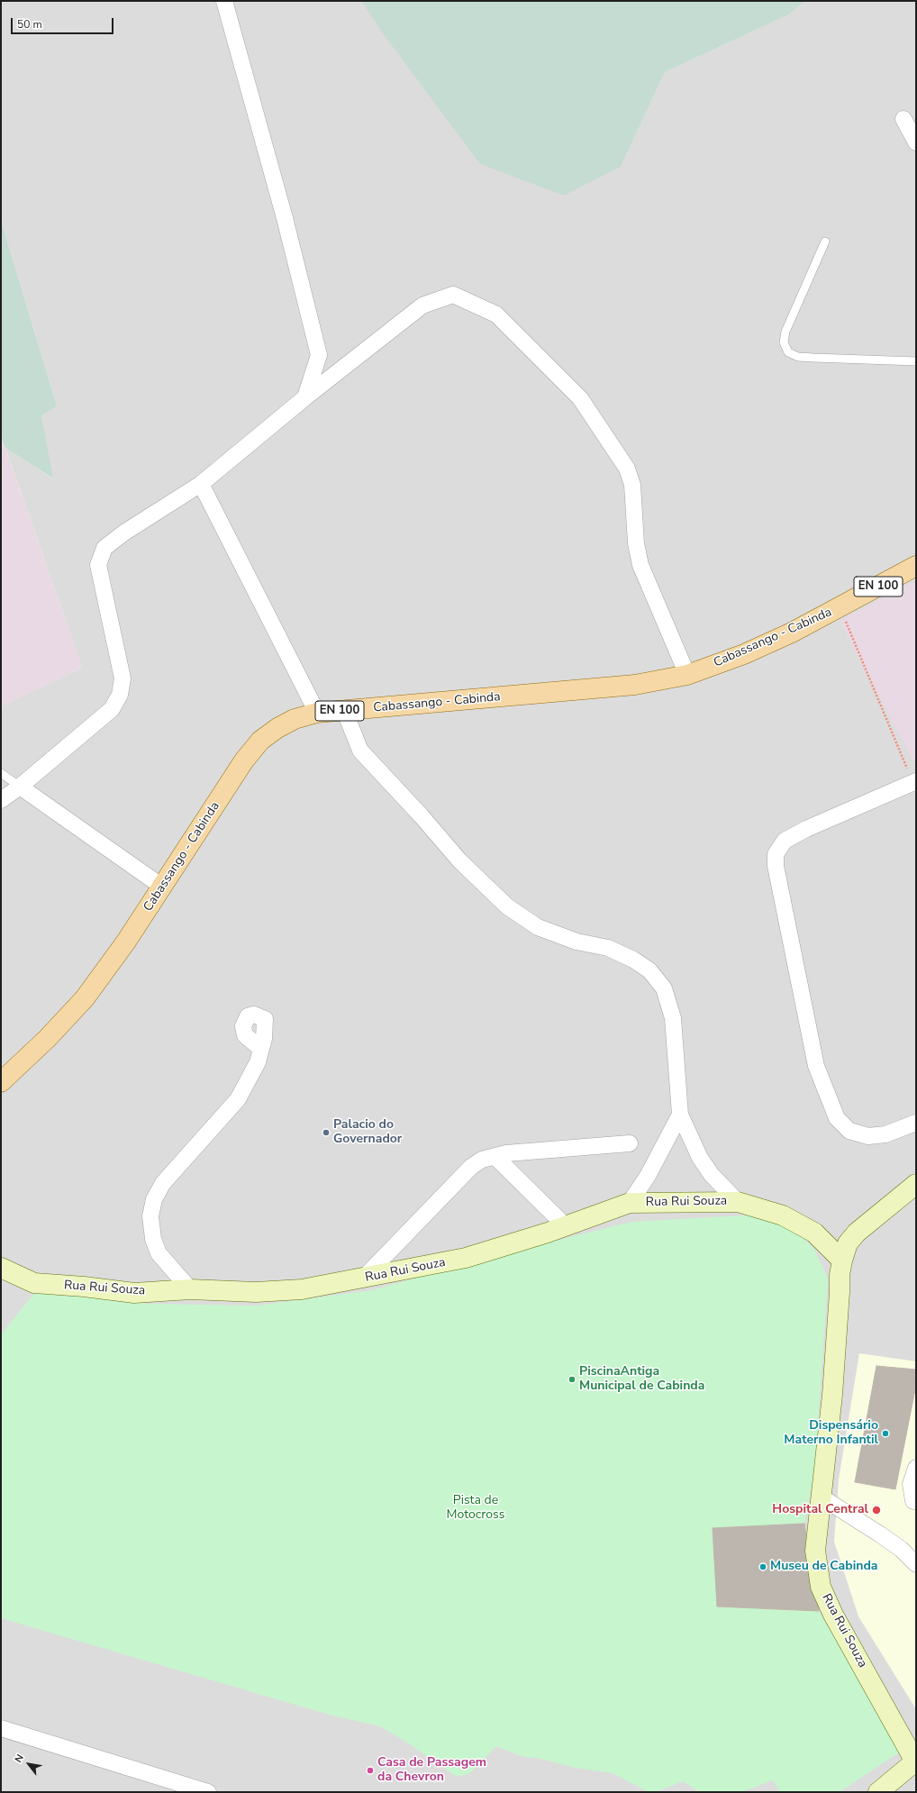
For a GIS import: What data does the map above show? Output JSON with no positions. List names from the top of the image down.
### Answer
{
  "streets": {
    "main road": ["EN 100", "Cabassango - Cabinda"],
    "street": ["Rua Rui Souza"]
  },
  "parks": ["Pista de Motocross"],
  "places": [
    "Palacio do Governador",
    "PiscinaAntiga Municipal de Cabinda",
    "Dispensário Materno Infantil",
    "Hospital Central",
    "Museu de Cabinda",
    "Casa de Passagem da Chevron"
  ],
  "scale_bar": "50 m",
  "north": "top left"
}
